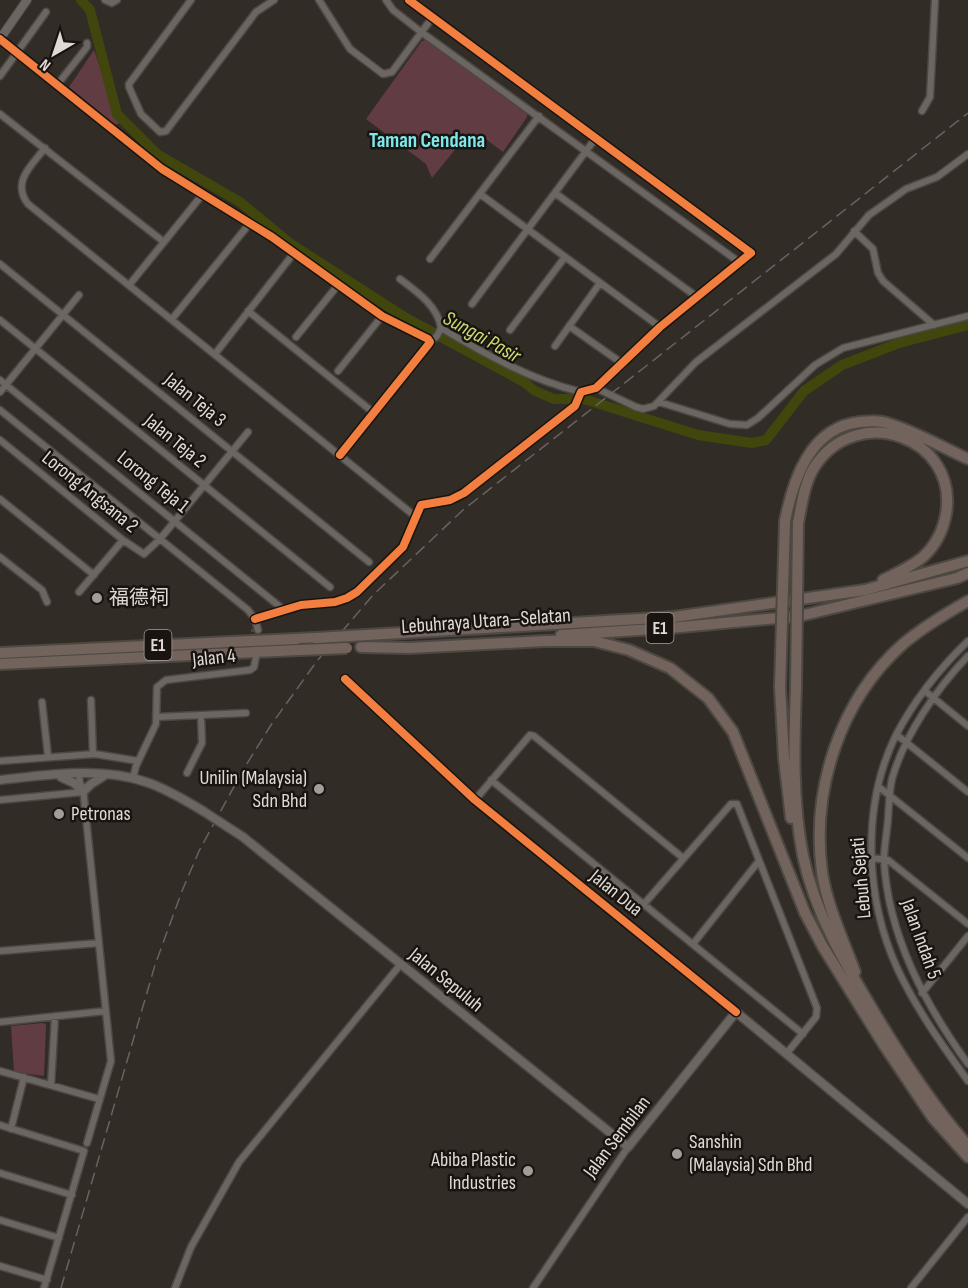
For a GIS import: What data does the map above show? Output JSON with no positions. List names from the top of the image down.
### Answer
{
  "streets": {
    "highway": ["Lebuhraya Utara–Selatan", "E1"],
    "main road": ["Jalan Dua", "Jalan Sepuluh", "Jalan Sembilan"],
    "street": [
      "Jalan Teja 3",
      "Jalan Teja 2",
      "Lorong Teja 1",
      "Lorong Angsana 2",
      "Jalan 4",
      "Lebuh Sejati",
      "Jalan Indah 5"
    ]
  },
  "crossings": [
    ["Jalan 4", "Jalan Sepuluh"],
    ["Jalan Dua", "Jalan Sembilan"],
    ["Jalan Sepuluh", "Jalan Sembilan"]
  ],
  "districts": ["Taman Cendana"],
  "water": ["Sungai Pasir"],
  "places": [
    "福德祠",
    "Unilin (Malaysia) Sdn Bhd",
    "Petronas",
    "Sanshin (Malaysia) Sdn Bhd",
    "Abiba Plastic Industries"
  ],
  "north": "bottom left"
}
